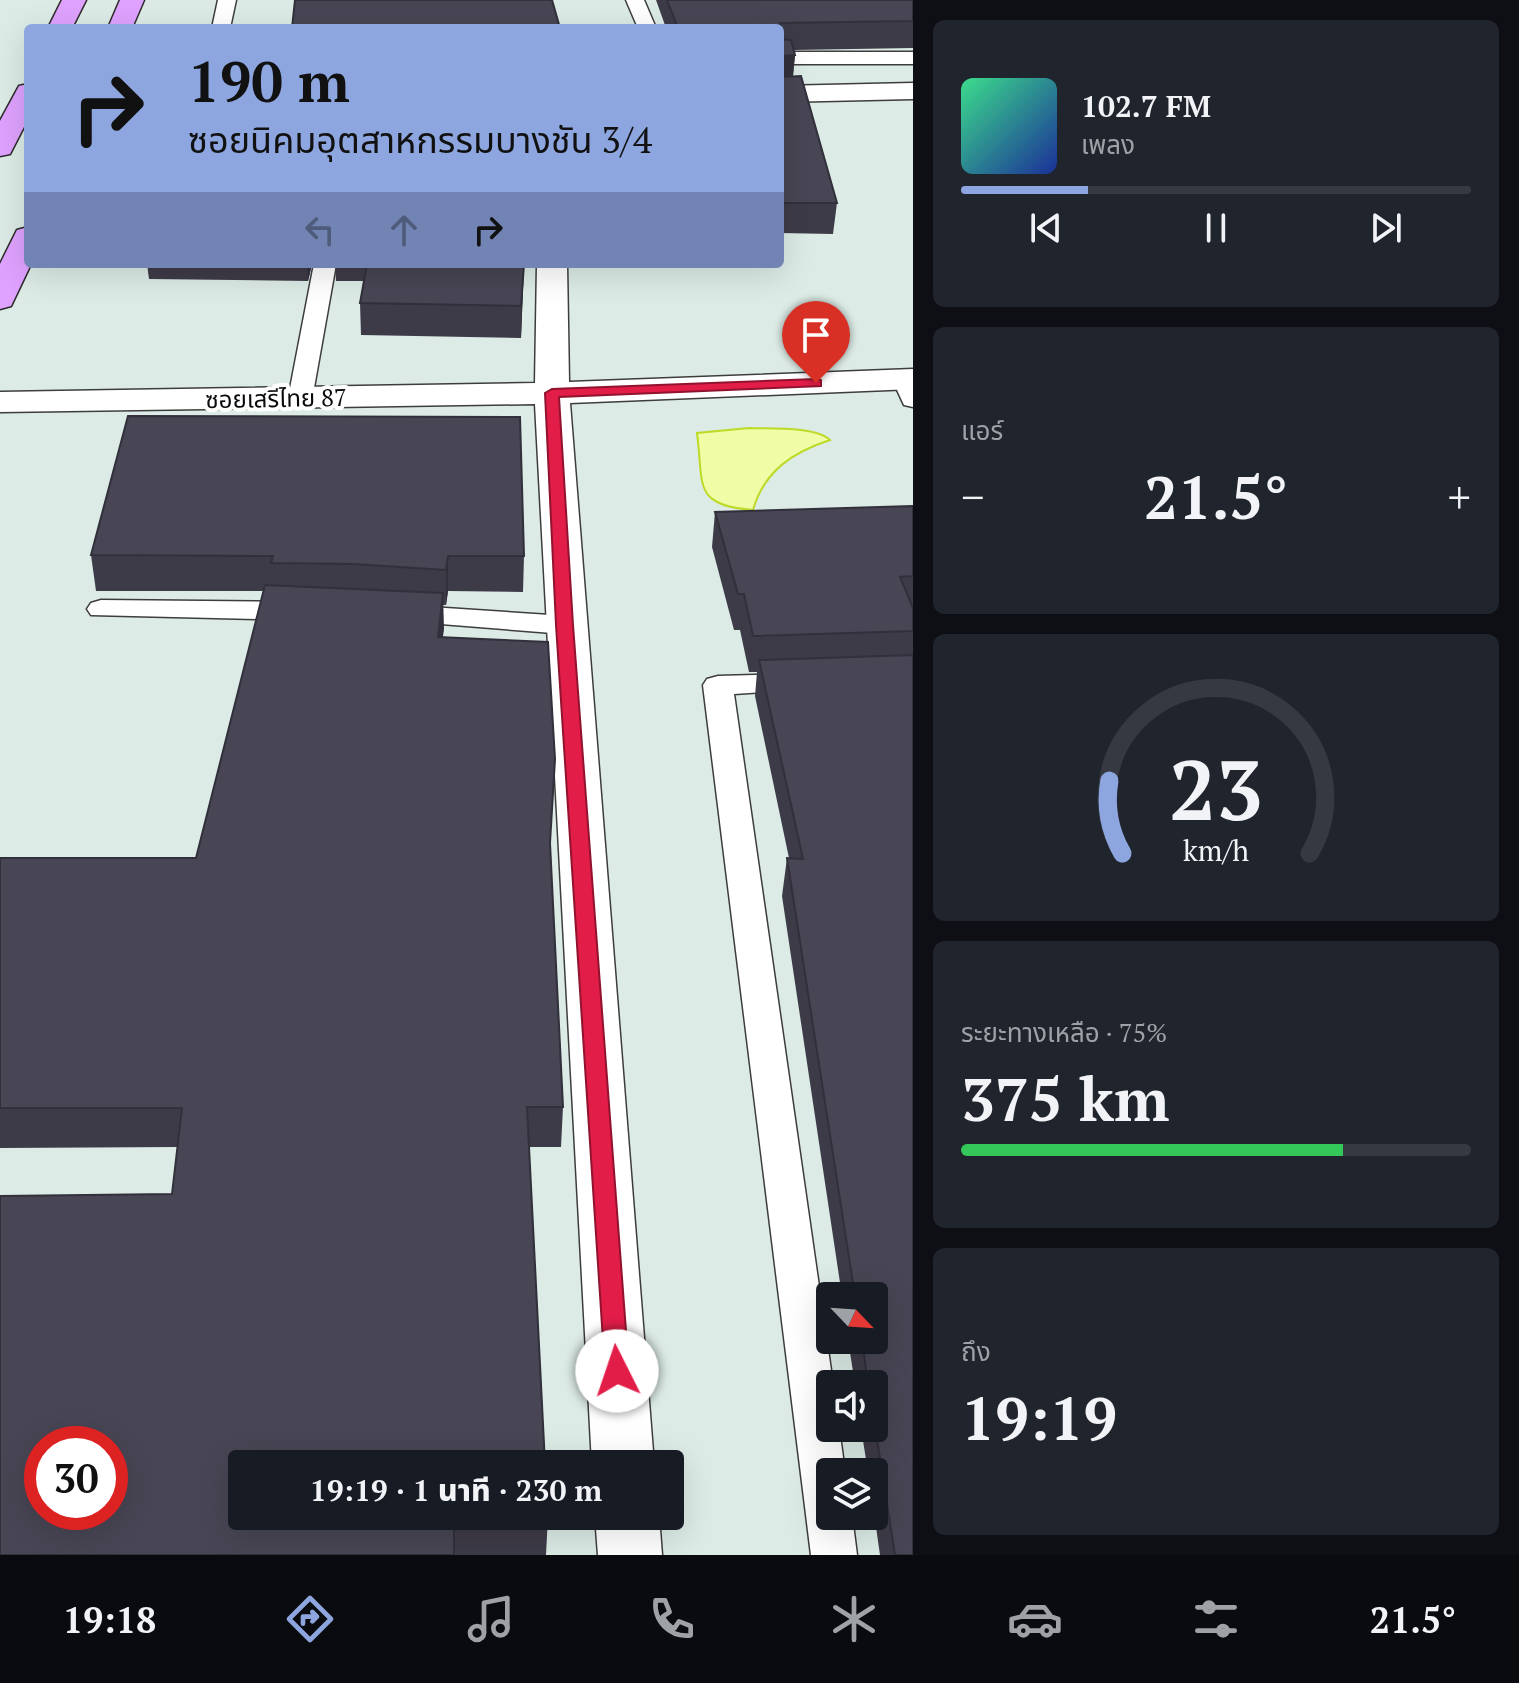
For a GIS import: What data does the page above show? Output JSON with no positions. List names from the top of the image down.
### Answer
{
  "streets": {
    "street": ["ซอยเสรีไทย 87"]
  },
  "north": "bottom right",
  "page": {
    "turn": ["190 m", "ซอยนิคมอุตสาหกรรมบางชัน 3/4"],
    "song": ["102.7 FM", "เพลง"],
    "tile": [
      "แอร์",
      ["ระยะทางเหลือ · 75%", "375 km"],
      ["ถึง", "19:19"]
    ],
    "heat": ["−", "21.5°", "+"],
    "limit": "30",
    "trip": "19:19 · 1 นาที · 230 m",
    "tabs": ["19:18", "21.5°"],
    "gauge": ["23", "km/h"]
  }
}
